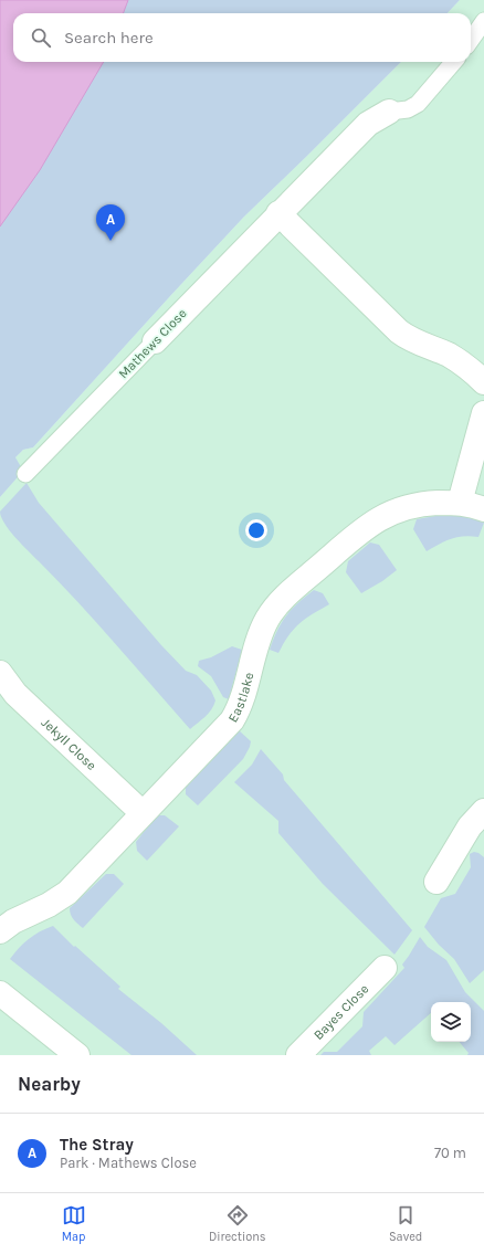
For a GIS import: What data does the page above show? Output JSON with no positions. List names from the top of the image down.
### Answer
{
  "streets": {
    "street": [
      "Mathews Close",
      "Eastlake",
      "Jekyll Close",
      "Bayes Close"
    ]
  },
  "crossings": [
    ["Eastlake", "Jekyll Close"]
  ],
  "page": {
    "search": "Search here",
    "pins": "A",
    "heading": "Nearby",
    "list": [
      {
        "mark": "A",
        "name": "The Stray",
        "note": "Park · Mathews Close",
        "value": "70 m"
      }
    ],
    "nav": ["Map", "Directions", "Saved"]
  }
}
